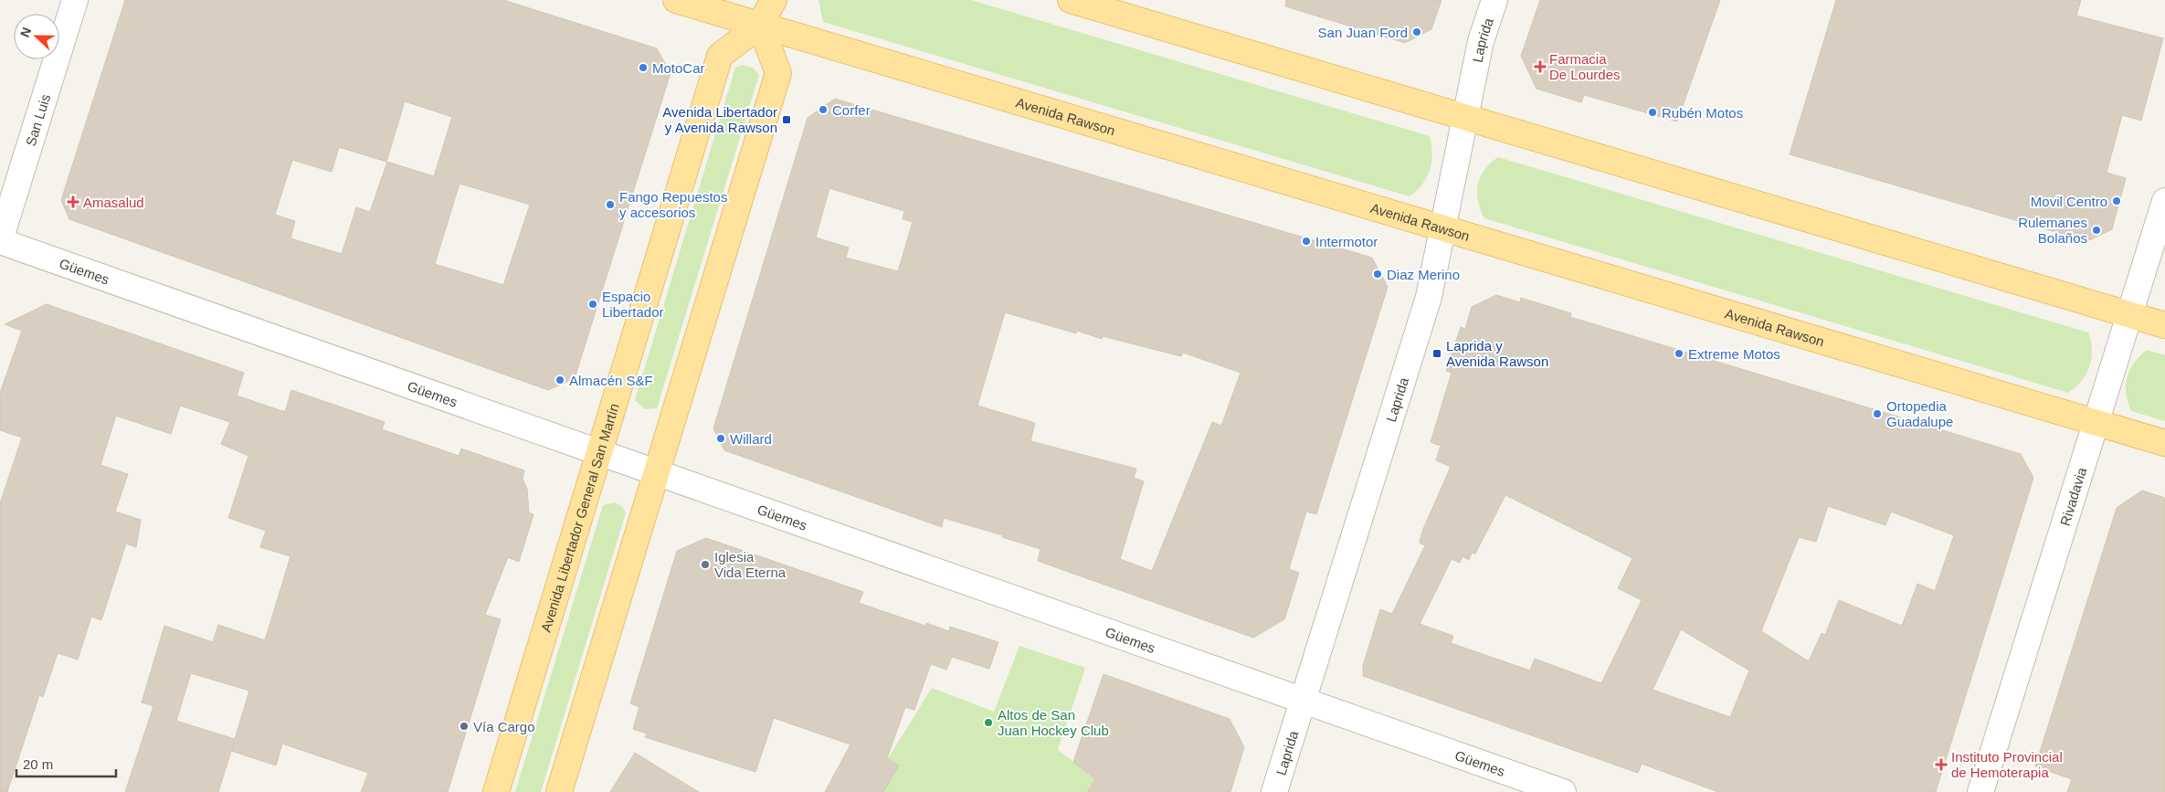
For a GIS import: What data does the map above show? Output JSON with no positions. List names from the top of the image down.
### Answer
{
  "streets": {
    "main road": ["Avenida Rawson", "Avenida Libertador General San Martín"],
    "street": [
      "Laprida",
      "San Luis",
      "Güemes",
      "Rivadavia"
    ]
  },
  "crossings": [
    ["Laprida", "Avenida Rawson"],
    ["Laprida", "Güemes"],
    ["Avenida Rawson", "Rivadavia"],
    ["Avenida Rawson", "Avenida Libertador General San Martín"],
    ["San Luis", "Güemes"],
    ["Güemes", "Avenida Libertador General San Martín"]
  ],
  "places": {
    "other": [
      "San Juan Ford",
      "MotoCar",
      "Corfer",
      "Rubén Motos",
      "Movil Centro",
      "Fango Repuestos y accesorios",
      "Rulemanes Bolaños",
      "Intermotor",
      "Diaz Merino",
      "Espacio Libertador",
      "Extreme Motos",
      "Almacén S&F",
      "Ortopedia Guadalupe",
      "Willard",
      "Iglesia Vida Eterna",
      "Altos de San Juan Hockey Club",
      "Vía Cargo"
    ],
    "health": ["Farmacia De Lourdes", "Amasalud", "Instituto Provincial de Hemoterapia"],
    "transit": ["Avenida Libertador y Avenida Rawson", "Laprida y Avenida Rawson"]
  },
  "scale_bar": "20 m",
  "north": "left"
}
